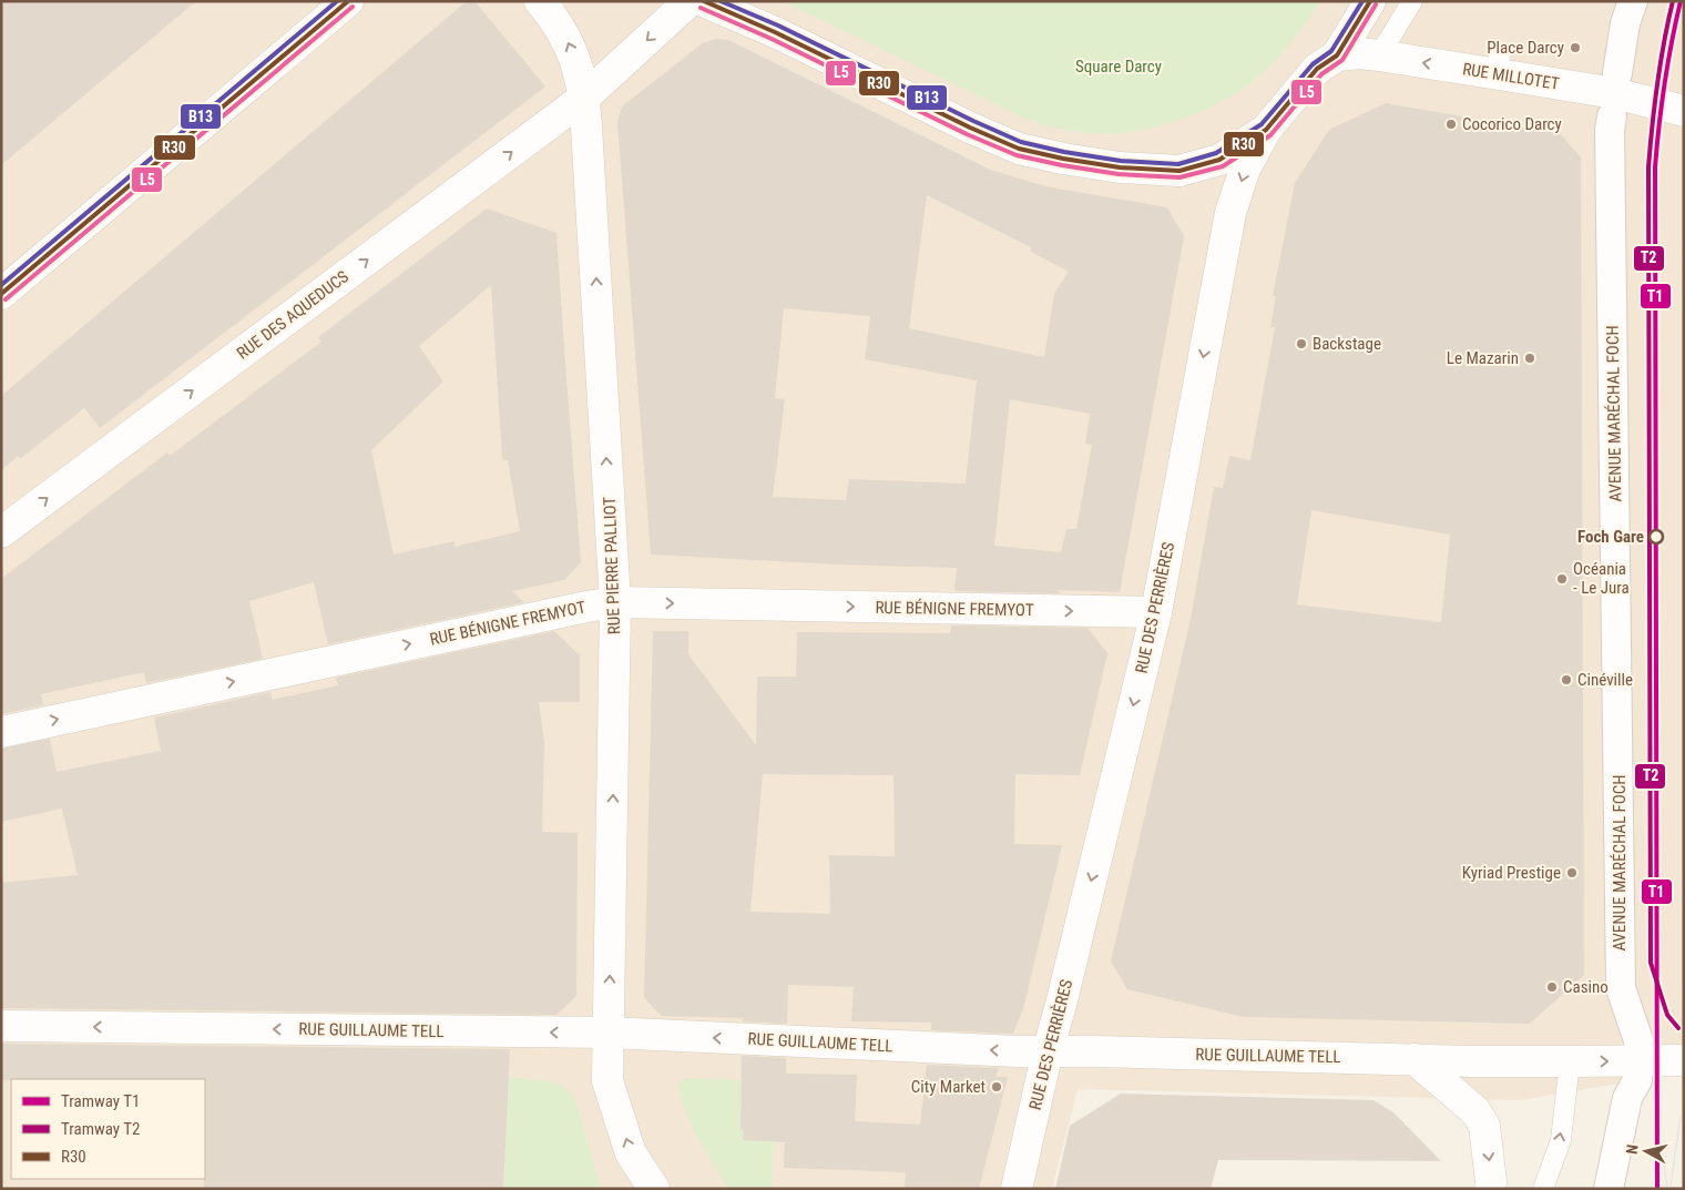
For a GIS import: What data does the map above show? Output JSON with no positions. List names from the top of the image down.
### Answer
{
  "streets": {
    "street": [
      "RUE MILLOTET",
      "RUE DES AQUEDUCS",
      "AVENUE MARÉCHAL FOCH",
      "RUE PIERRE PALLIOT",
      "RUE DES PERRIÈRES",
      "RUE BÉNIGNE FREMYOT",
      "RUE GUILLAUME TELL"
    ]
  },
  "crossings": [
    ["RUE MILLOTET", "RUE DES PERRIÈRES"],
    ["RUE DES AQUEDUCS", "RUE PIERRE PALLIOT"],
    ["AVENUE MARÉCHAL FOCH", "RUE GUILLAUME TELL"],
    ["RUE PIERRE PALLIOT", "RUE BÉNIGNE FREMYOT"],
    ["RUE PIERRE PALLIOT", "RUE GUILLAUME TELL"],
    ["RUE DES PERRIÈRES", "RUE BÉNIGNE FREMYOT"],
    ["RUE DES PERRIÈRES", "RUE GUILLAUME TELL"]
  ],
  "one_way": [
    "RUE MILLOTET",
    "RUE PIERRE PALLIOT",
    "RUE DES PERRIÈRES",
    "RUE BÉNIGNE FREMYOT",
    "RUE GUILLAUME TELL"
  ],
  "parks": ["Square Darcy"],
  "places": [
    "Place Darcy",
    "Cocorico Darcy",
    "Backstage",
    "Le Mazarin",
    "Foch Gare",
    "Océania - Le Jura",
    "Cinéville",
    "Kyriad Prestige",
    "Casino",
    "City Market"
  ],
  "lines": [
    "tram line T1",
    "tram line T2",
    "transit line R30",
    "transit line B13",
    "transit line L5"
  ],
  "legend": ["Tramway T1", "Tramway T2", "R30"],
  "north": "left"
}
